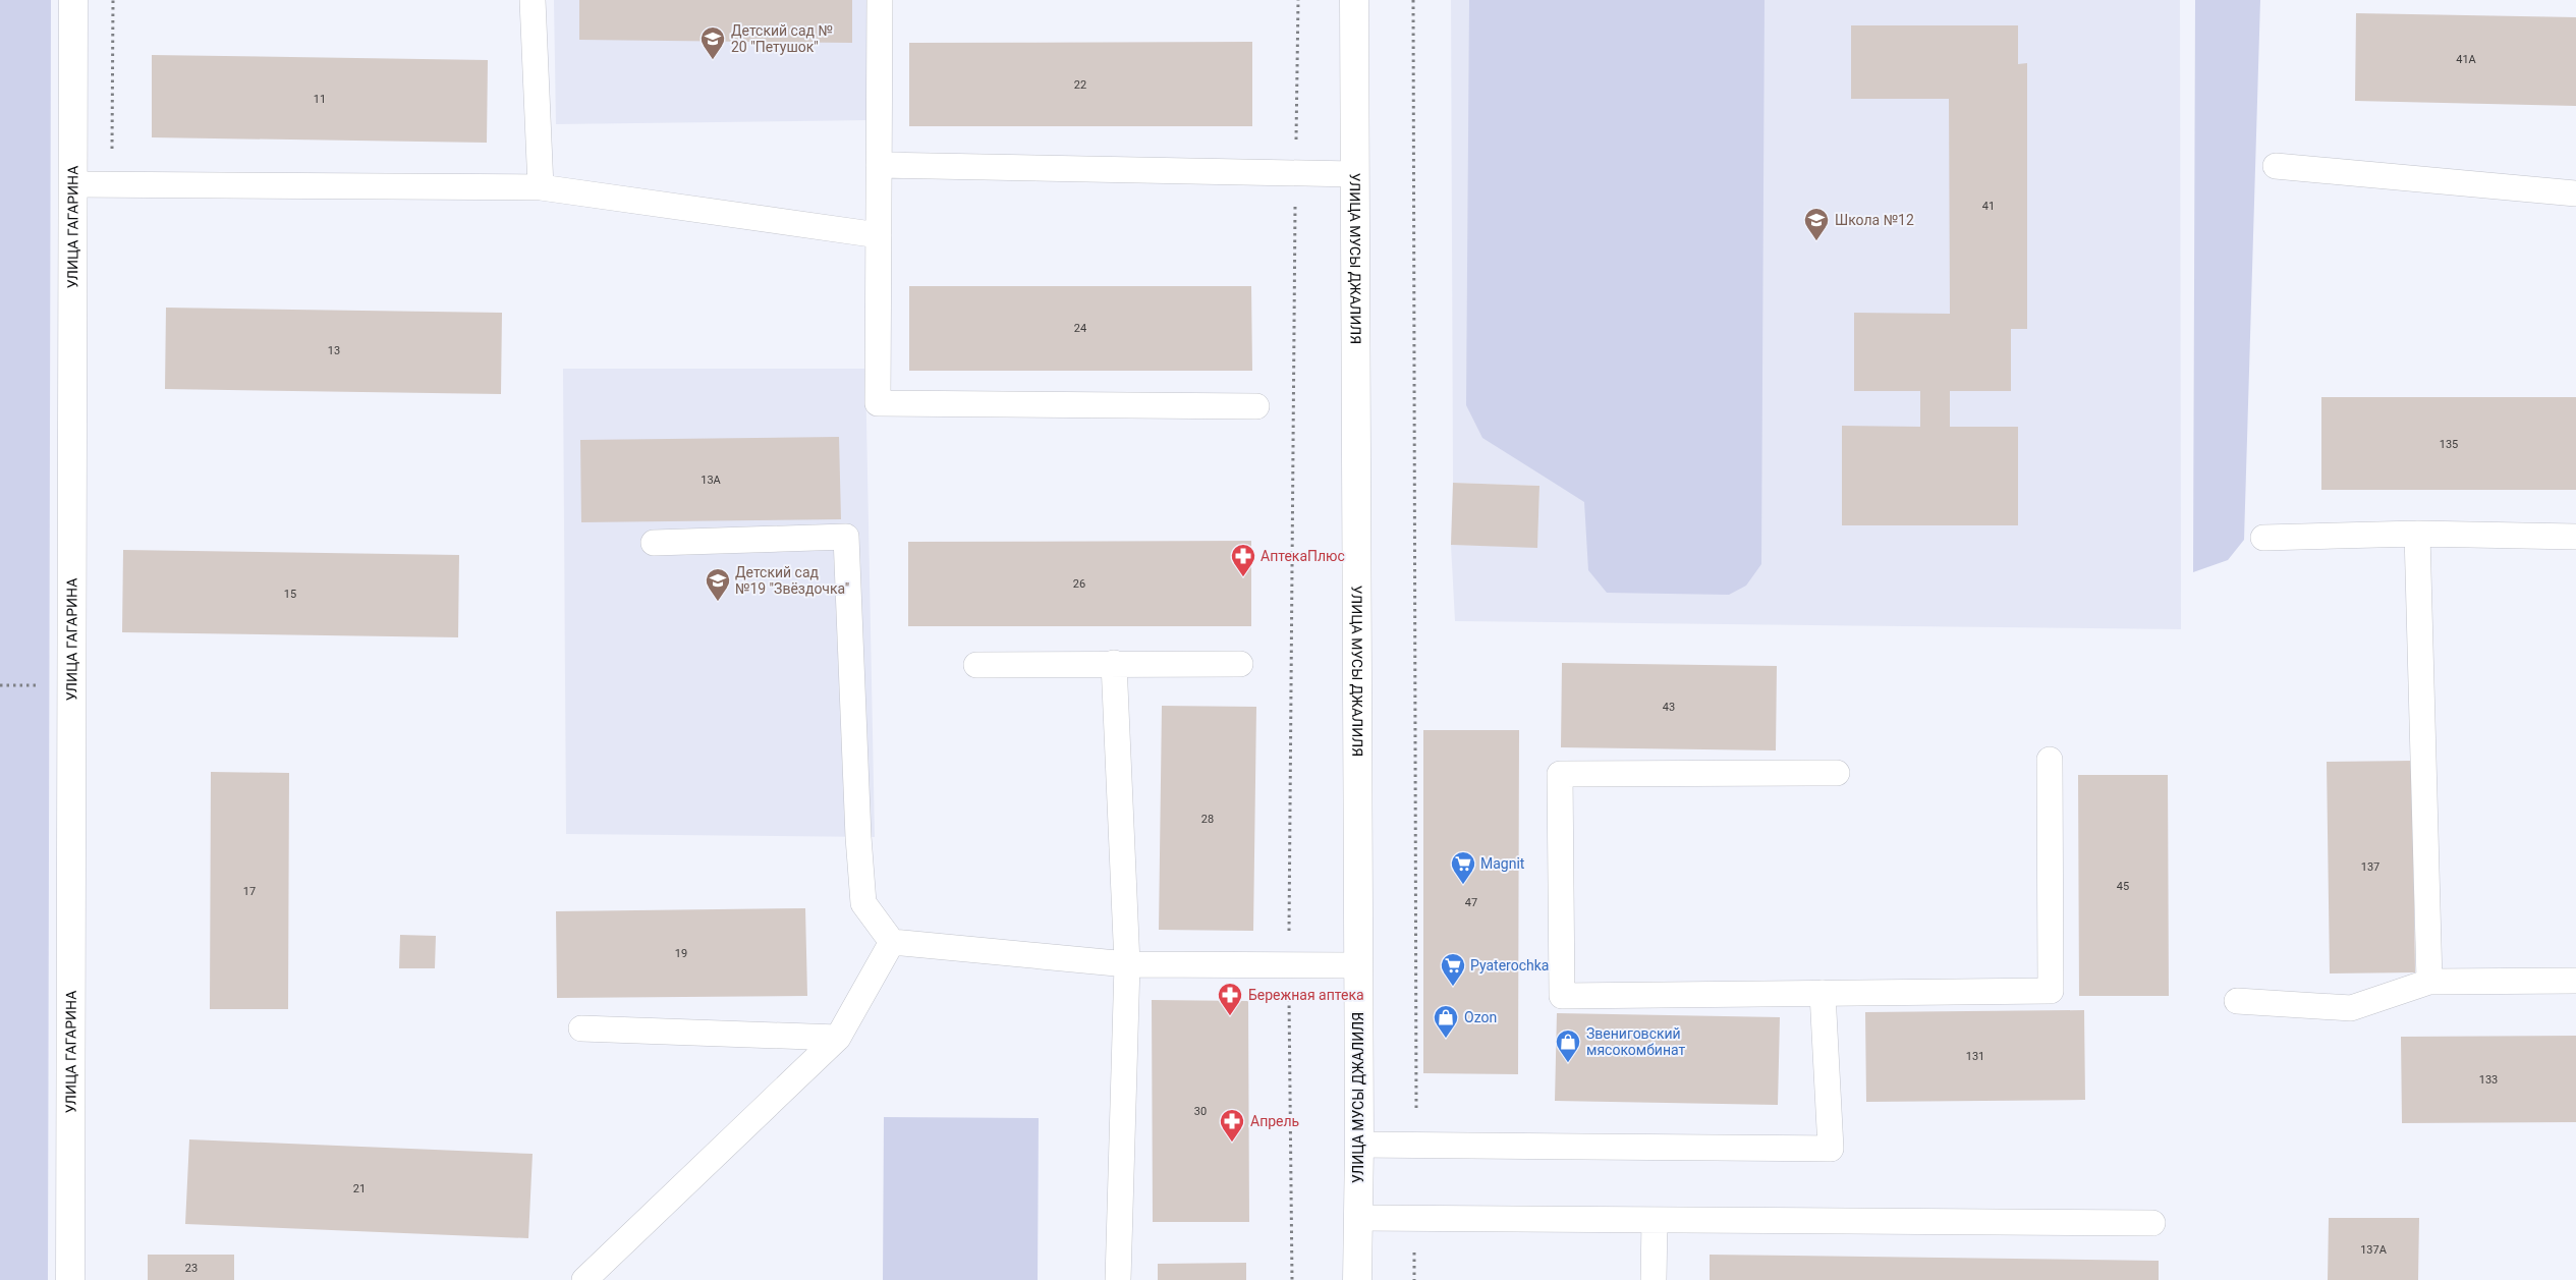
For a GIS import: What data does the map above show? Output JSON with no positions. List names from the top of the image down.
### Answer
{
  "streets": {
    "street": ["УЛИЦА ГАГАРИНА", "УЛИЦА МУСЫ ДЖАЛИЛЯ"]
  },
  "places": {
    "school or university": ["Детский сад № 20 \"Петушок\"", "Школа №12", "Детский сад №19 \"Звёздочка\""],
    "pharmacy": ["АптекаПлюс", "Бережная аптека", "Апрель"],
    "supermarket": ["Magnit", "Pyaterochka"],
    "shop": ["Ozon", "Звениговский мясокомбинат"]
  },
  "house_numbers": [
    "41А",
    "22",
    "11",
    "41",
    "24",
    "13",
    "135",
    "13А",
    "26",
    "15",
    "43",
    "28",
    "137",
    "45",
    "17",
    "47",
    "19",
    "131",
    "133",
    "30",
    "21",
    "137А",
    "23"
  ]
}
